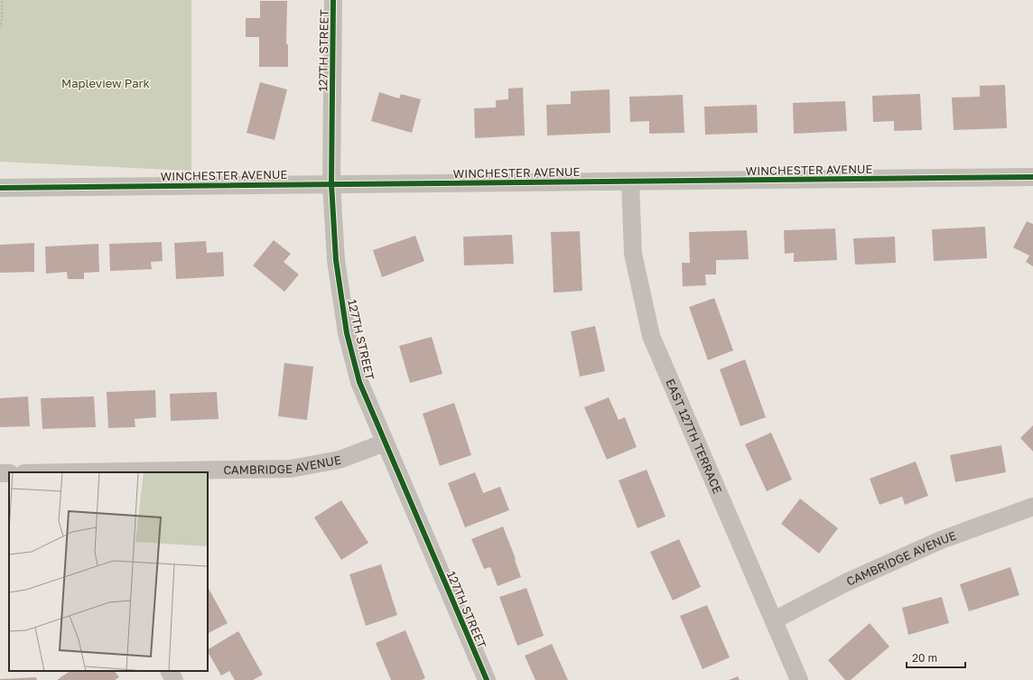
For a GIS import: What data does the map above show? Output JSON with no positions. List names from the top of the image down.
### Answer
{
  "streets": {
    "street": [
      "127TH STREET",
      "WINCHESTER AVENUE",
      "EAST 127TH TERRACE",
      "CAMBRIDGE AVENUE"
    ]
  },
  "crossings": [
    ["127TH STREET", "WINCHESTER AVENUE"],
    ["127TH STREET", "CAMBRIDGE AVENUE"],
    ["WINCHESTER AVENUE", "EAST 127TH TERRACE"],
    ["EAST 127TH TERRACE", "CAMBRIDGE AVENUE"]
  ],
  "parks": ["Mapleview Park"],
  "scale_bar": "20 m"
}
